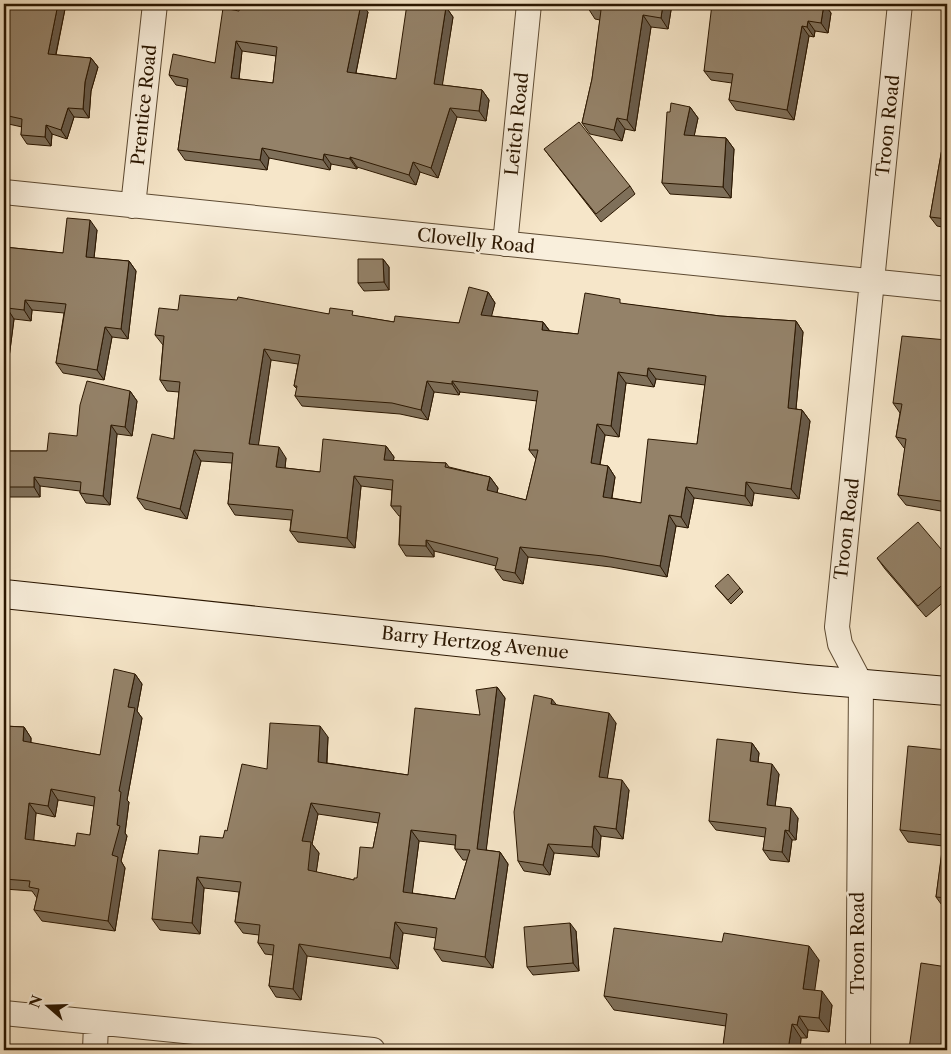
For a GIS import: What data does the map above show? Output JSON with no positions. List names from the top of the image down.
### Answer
{
  "streets": {
    "main road": ["Barry Hertzog Avenue"],
    "street": [
      "Prentice Road",
      "Leitch Road",
      "Troon Road",
      "Clovelly Road"
    ]
  },
  "crossings": [
    ["Prentice Road", "Clovelly Road"],
    ["Leitch Road", "Clovelly Road"],
    ["Troon Road", "Clovelly Road"],
    ["Troon Road", "Barry Hertzog Avenue"]
  ],
  "north": "left"
}
